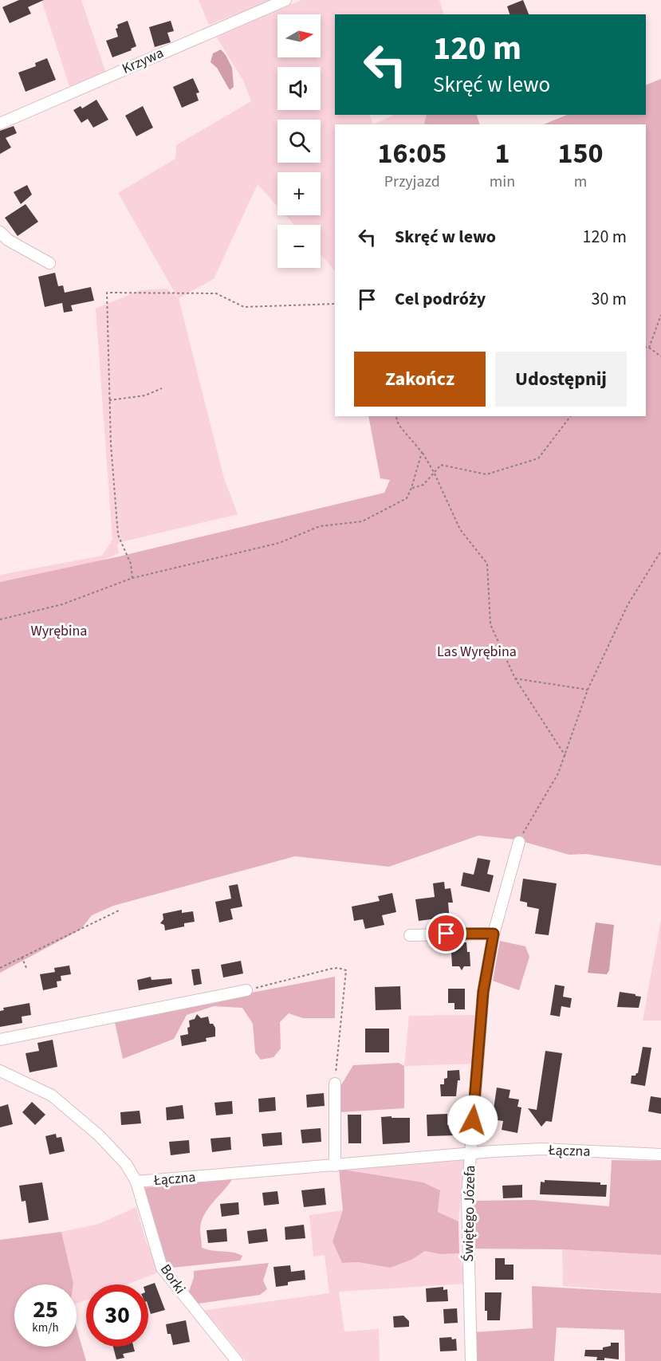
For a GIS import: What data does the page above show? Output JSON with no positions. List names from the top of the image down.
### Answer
{
  "streets": {
    "street": [
      "Krzywa",
      "Łączna",
      "Świętego Józefa",
      "Borki"
    ]
  },
  "crossings": [
    ["Łączna", "Świętego Józefa"],
    ["Łączna", "Borki"]
  ],
  "parks": ["Wyrębina", "Las Wyrębina"],
  "north": "right",
  "page": {
    "map_buttons": ["+", "−"],
    "turn": ["120 m", "Skręć w lewo"],
    "eta": [
      "16:05",
      "Przyjazd",
      "1",
      "min",
      "150",
      "m"
    ],
    "list": [
      {
        "name": "Skręć w lewo",
        "value": "120 m"
      },
      {
        "name": "Cel podróży",
        "value": "30 m"
      }
    ],
    "buttons": ["Zakończ", "Udostępnij"],
    "speed": "25 km/h",
    "limit": "30"
  }
}
